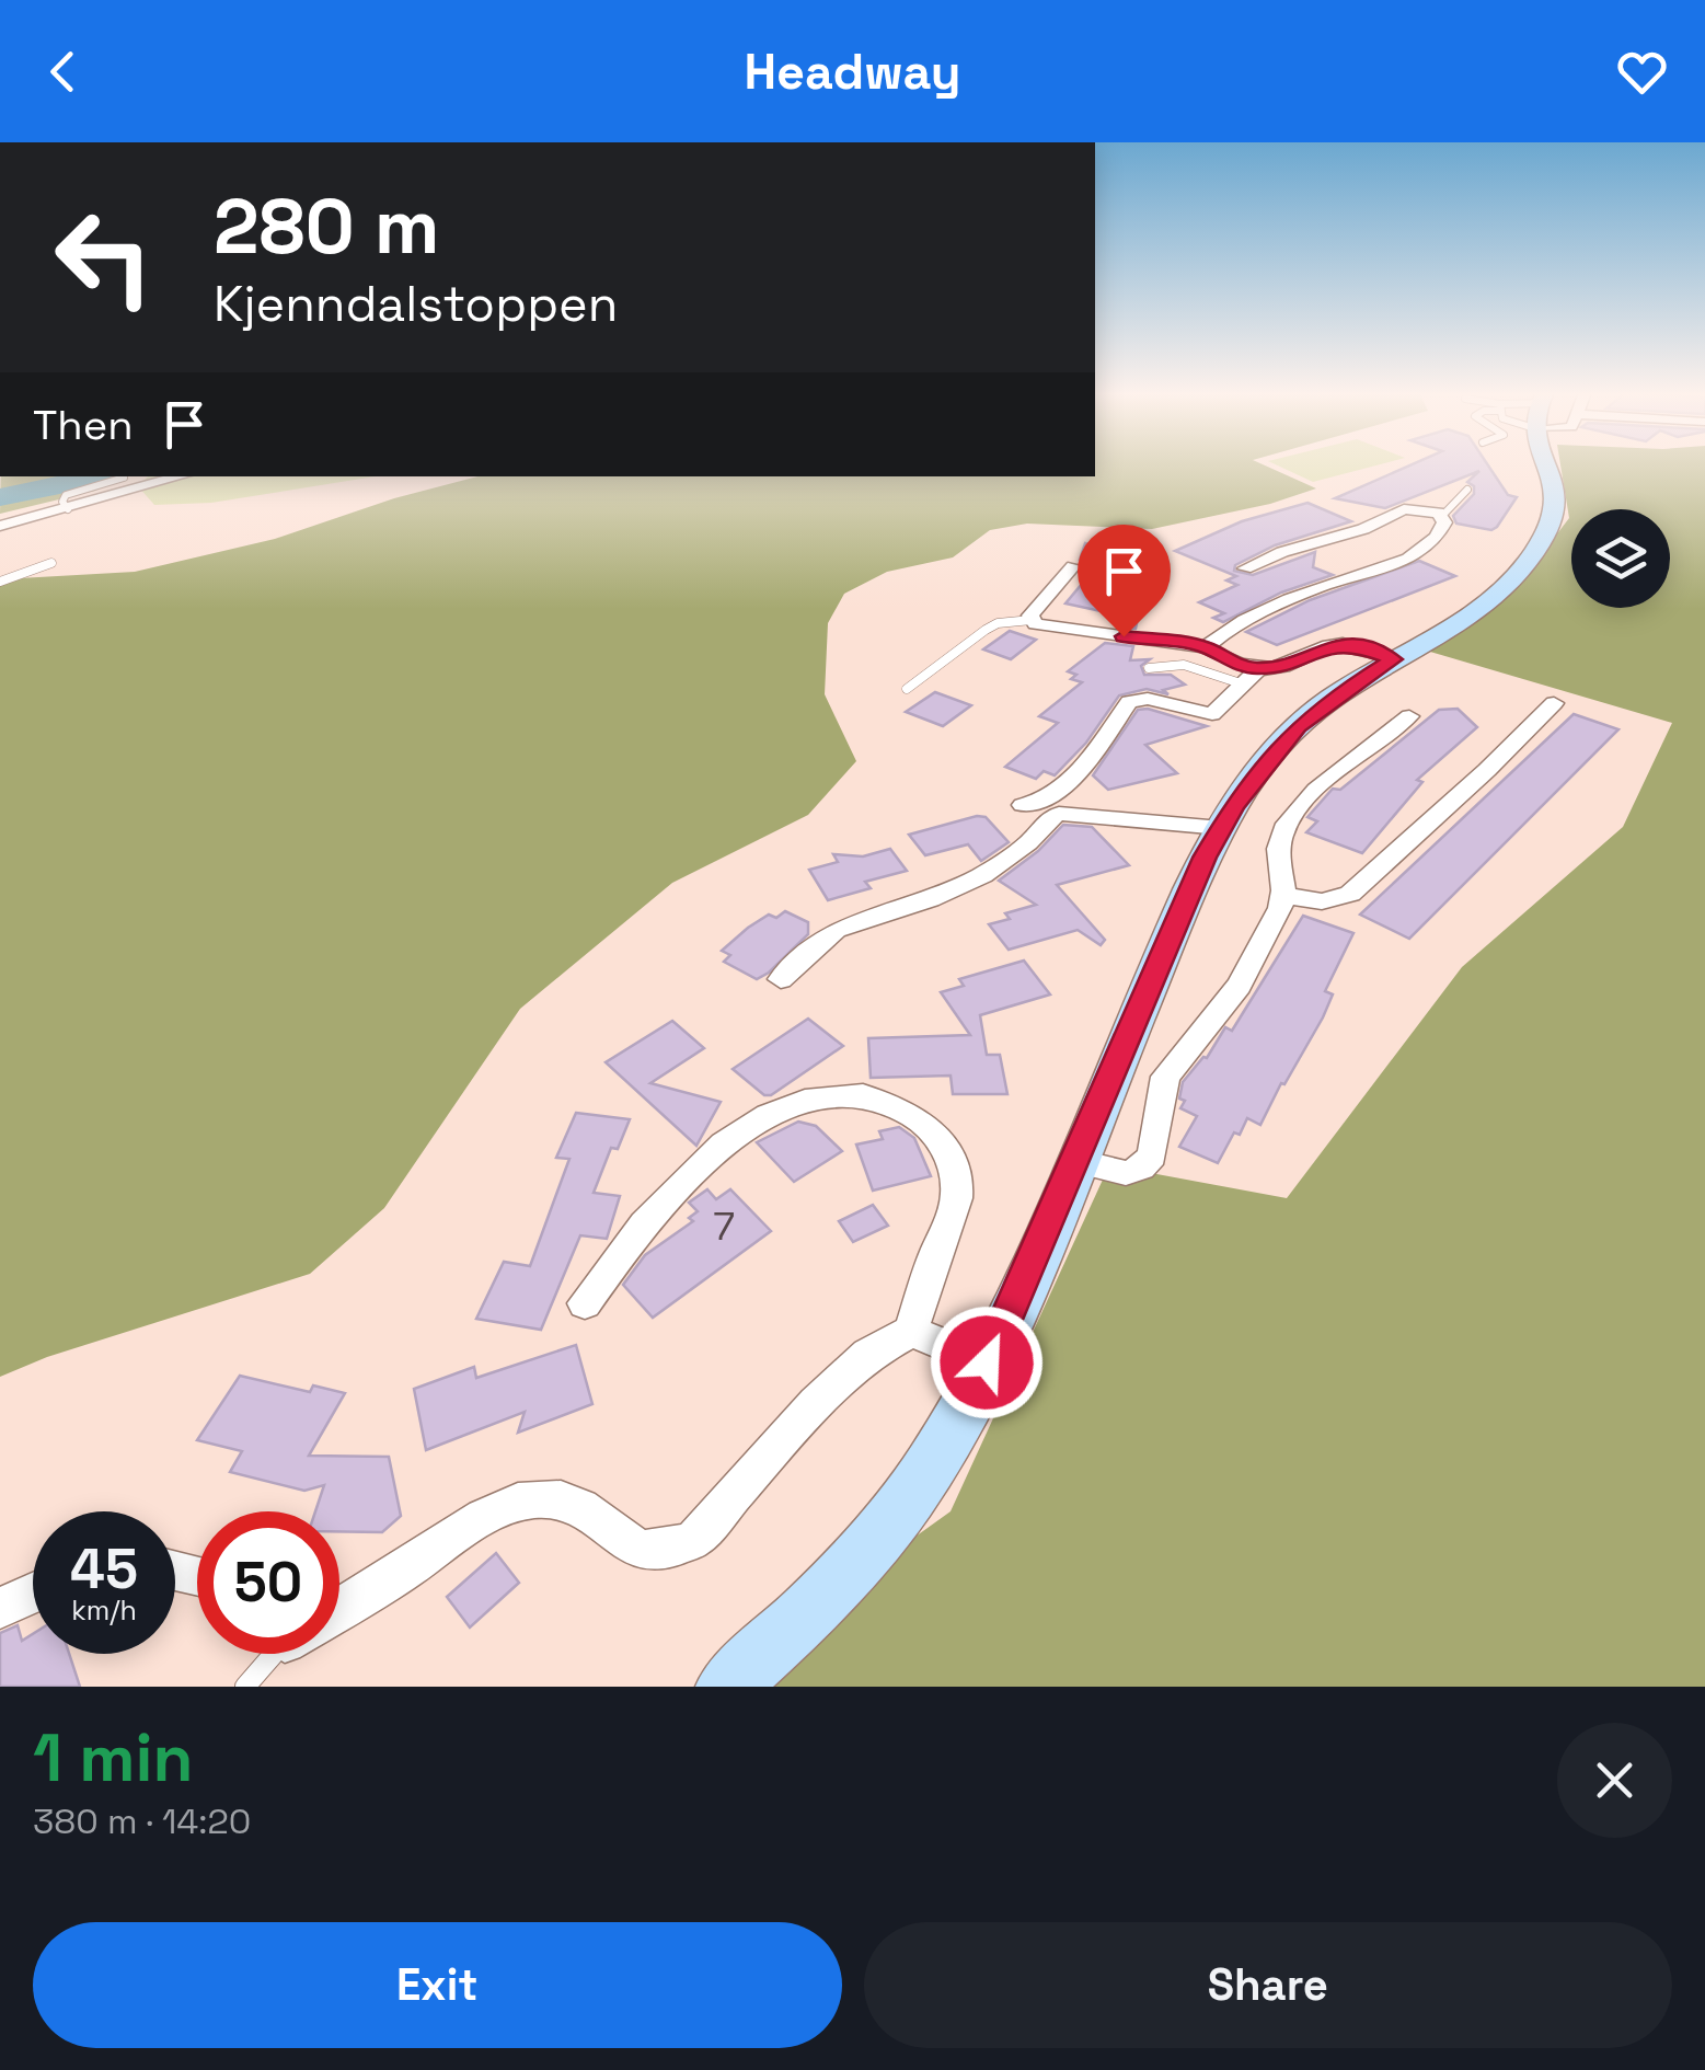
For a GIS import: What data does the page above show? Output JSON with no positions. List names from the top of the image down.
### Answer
{
  "house_numbers": ["7"],
  "page": {
    "header": "Headway",
    "turn": ["280 m", "Kjenndalstoppen"],
    "then": "Then",
    "speed": "45 km/h",
    "limit": "50",
    "heading": ["1 min", "380 m · 14:20"],
    "buttons": ["Exit", "Share"]
  }
}
